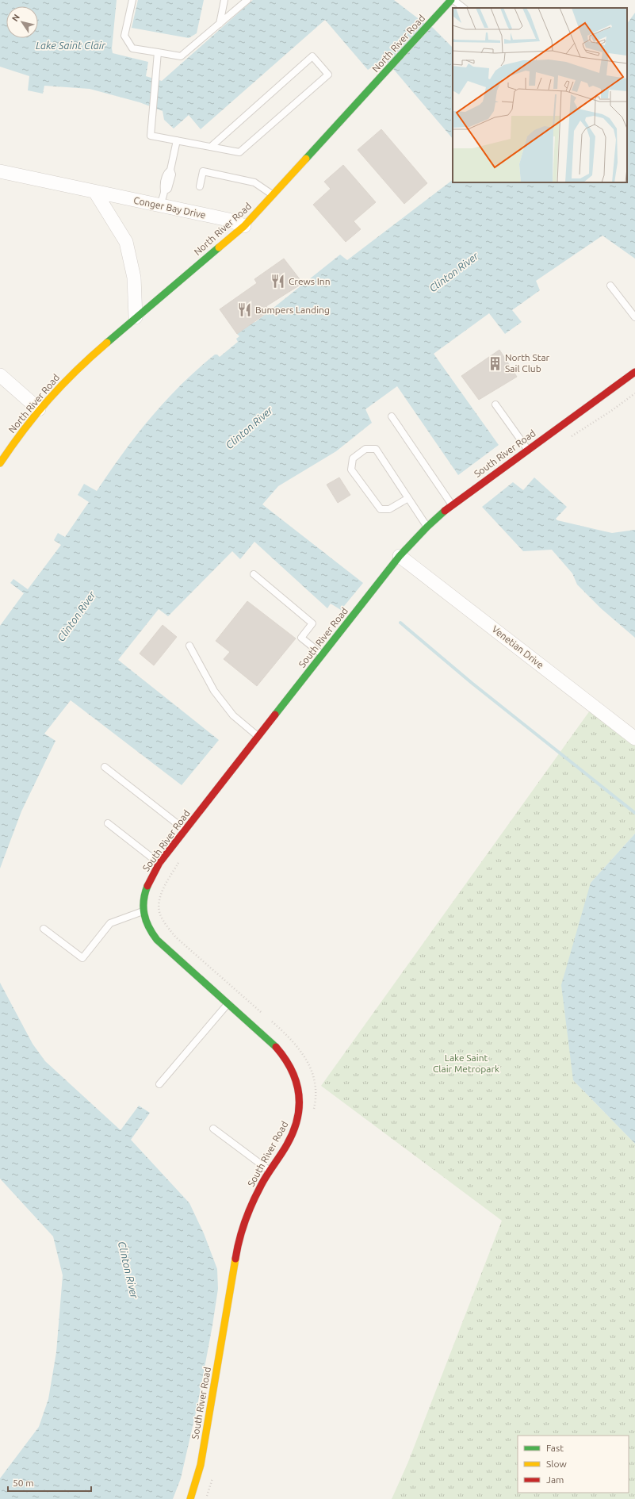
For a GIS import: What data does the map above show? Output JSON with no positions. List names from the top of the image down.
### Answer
{
  "streets": {
    "street": [
      "North River Road",
      "Conger Bay Drive",
      "South River Road",
      "Venetian Drive"
    ]
  },
  "crossings": [
    ["North River Road", "Conger Bay Drive"],
    ["South River Road", "Venetian Drive"]
  ],
  "water": ["Lake Saint Clair", "Clinton River"],
  "parks": ["Lake Saint Clair Metropark"],
  "places": {
    "restaurant": ["Crews Inn", "Bumpers Landing"],
    "building": ["North Star Sail Club"]
  },
  "legend": ["Fast", "Slow", "Jam"],
  "scale_bar": "50 m",
  "north": "top left"
}
